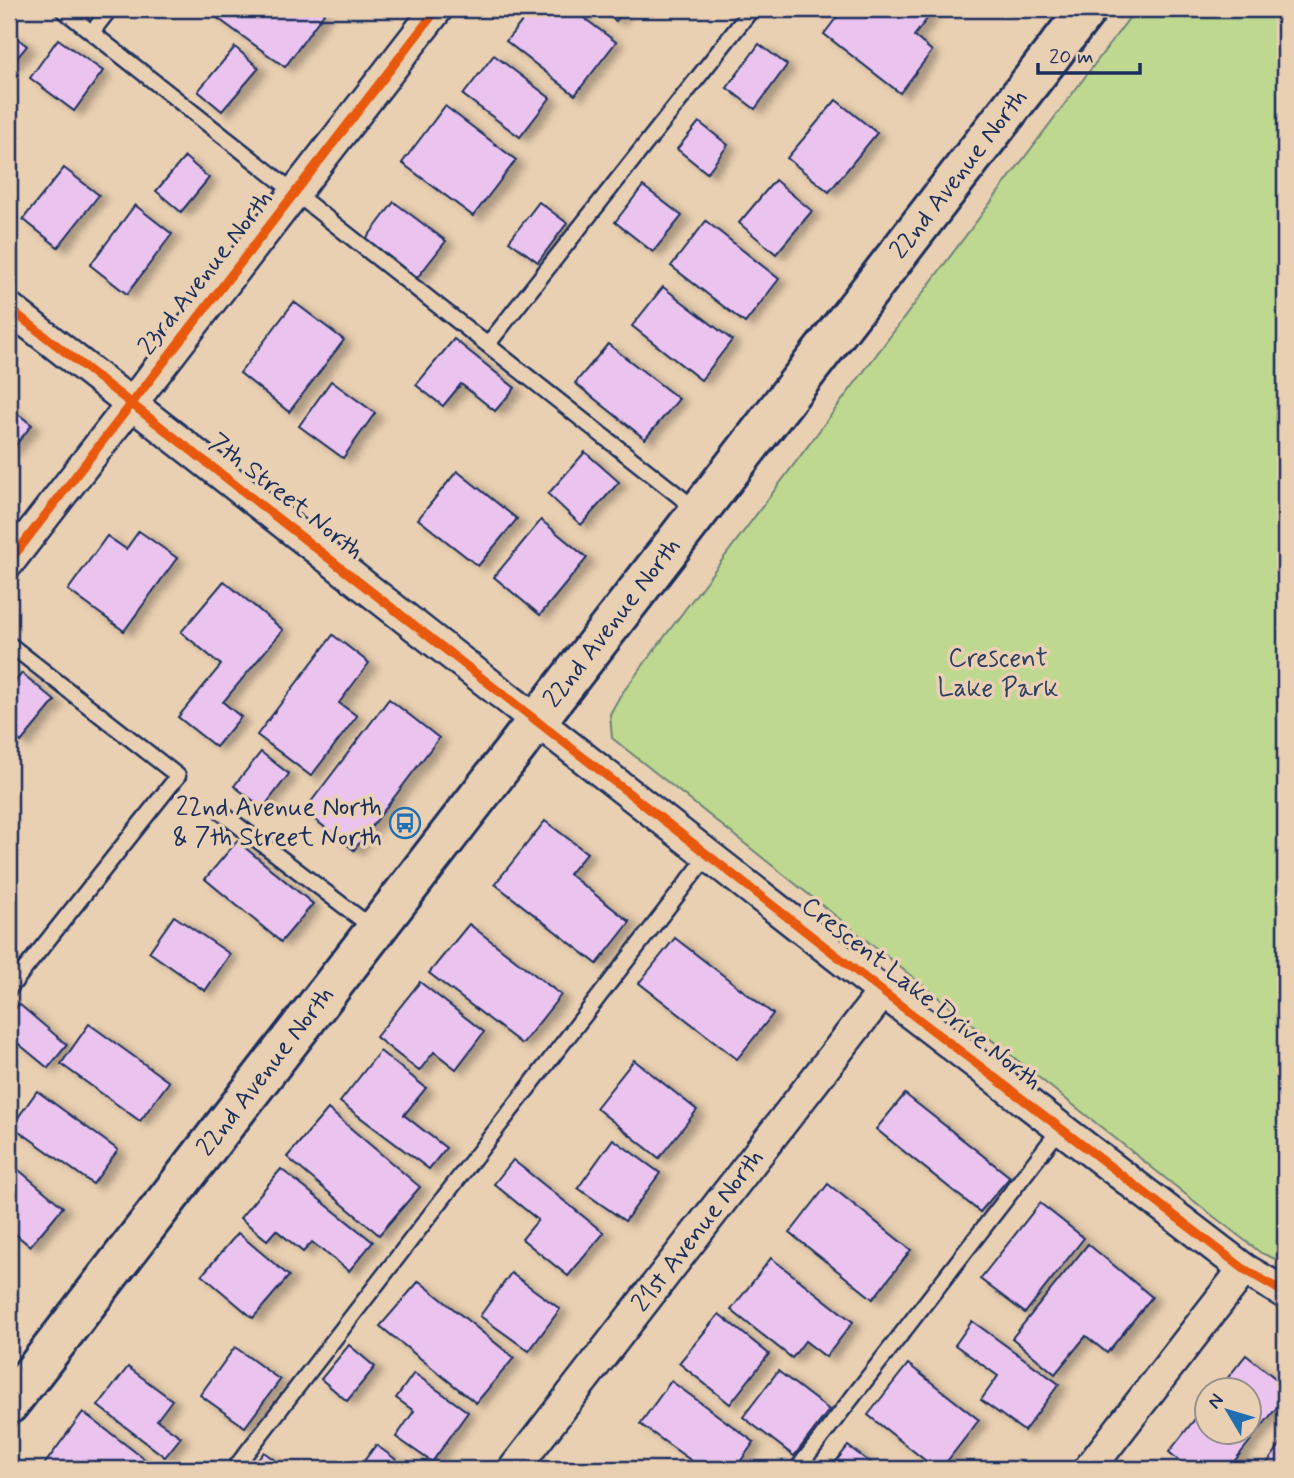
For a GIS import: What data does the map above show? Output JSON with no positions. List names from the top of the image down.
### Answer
{
  "streets": {
    "main road": ["22nd Avenue North"],
    "street": [
      "23rd Avenue North",
      "7th Street North",
      "Crescent Lake Drive North",
      "21st Avenue North"
    ]
  },
  "crossings": [
    ["22nd Avenue North", "7th Street North"],
    ["22nd Avenue North", "Crescent Lake Drive North"],
    ["23rd Avenue North", "7th Street North"],
    ["7th Street North", "Crescent Lake Drive North"],
    ["Crescent Lake Drive North", "21st Avenue North"]
  ],
  "parks": ["Crescent Lake Park"],
  "places": {
    "bus stop": ["22nd Avenue North & 7th Street North"]
  },
  "scale_bar": "20 m",
  "north": "top left"
}
